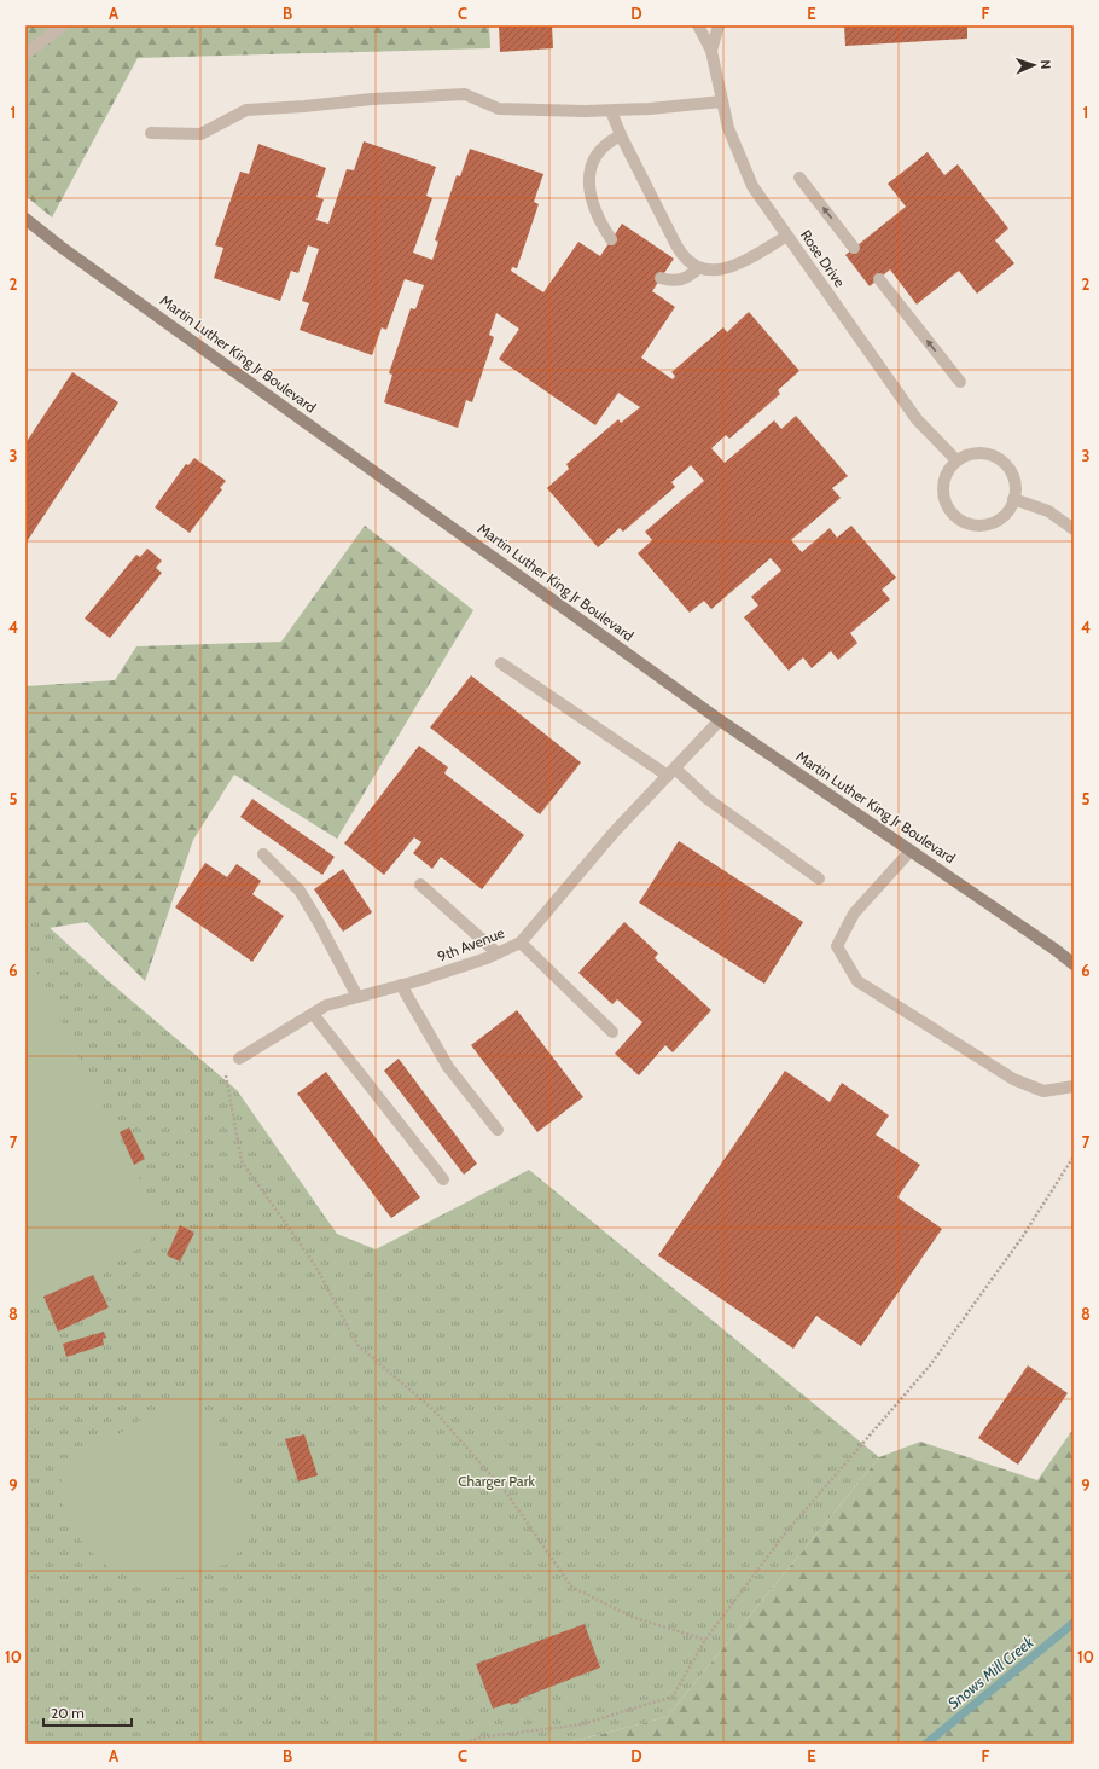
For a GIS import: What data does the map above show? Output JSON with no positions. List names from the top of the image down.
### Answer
{
  "streets": {
    "main road": ["Martin Luther King Jr Boulevard"],
    "street": ["Rose Drive", "9th Avenue"]
  },
  "crossings": [
    ["Martin Luther King Jr Boulevard", "9th Avenue"]
  ],
  "water": ["Snows Mill Creek"],
  "parks": ["Charger Park"],
  "scale_bar": "20 m",
  "north": "right",
  "grid": {
    "columns": [
      "A",
      "B",
      "C",
      "D",
      "E",
      "F"
    ],
    "rows": [
      "1",
      "2",
      "3",
      "4",
      "5",
      "6",
      "7",
      "8",
      "9",
      "10"
    ]
  }
}
